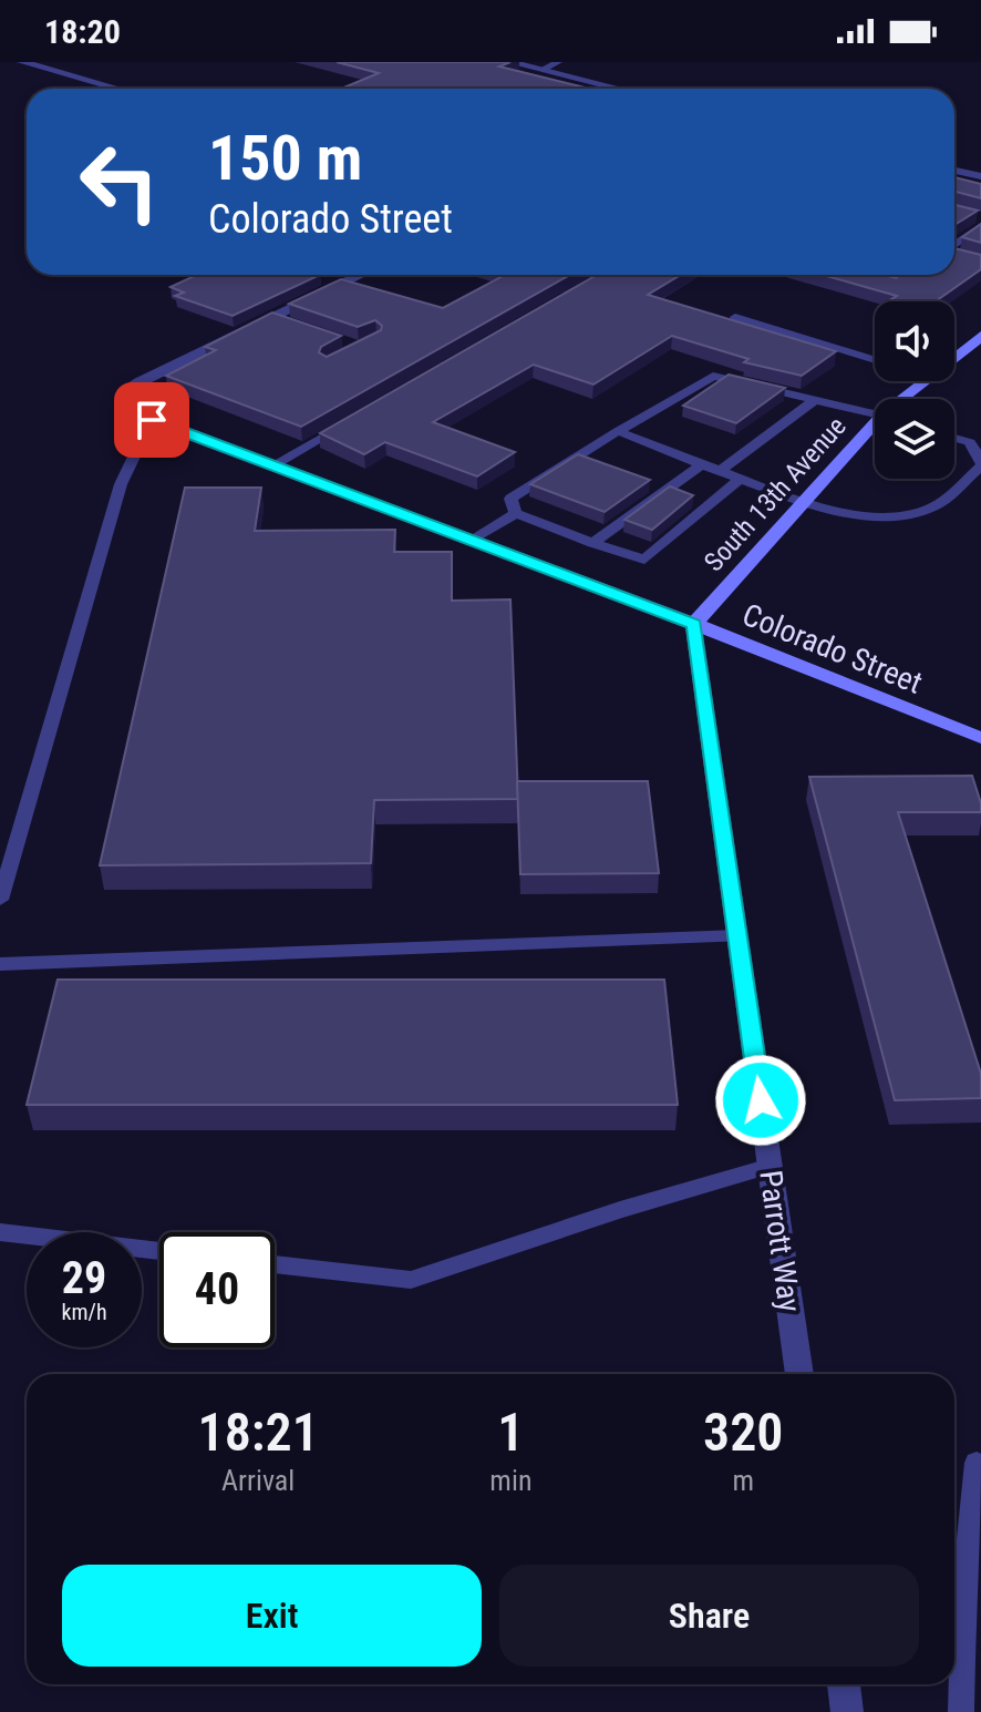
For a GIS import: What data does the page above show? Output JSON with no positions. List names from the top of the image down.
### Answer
{
  "streets": {
    "main road": ["South 13th Avenue", "Colorado Street"],
    "street": ["Parrott Way"]
  },
  "crossings": [
    ["South 13th Avenue", "Colorado Street"],
    ["South 13th Avenue", "Parrott Way"],
    ["Colorado Street", "Parrott Way"]
  ],
  "page": {
    "status": "18:20",
    "turn": ["150 m", "Colorado Street"],
    "speed": "29 km/h",
    "limit": "40",
    "eta": [
      "18:21",
      "Arrival",
      "1",
      "min",
      "320",
      "m"
    ],
    "buttons": ["Exit", "Share"]
  }
}
